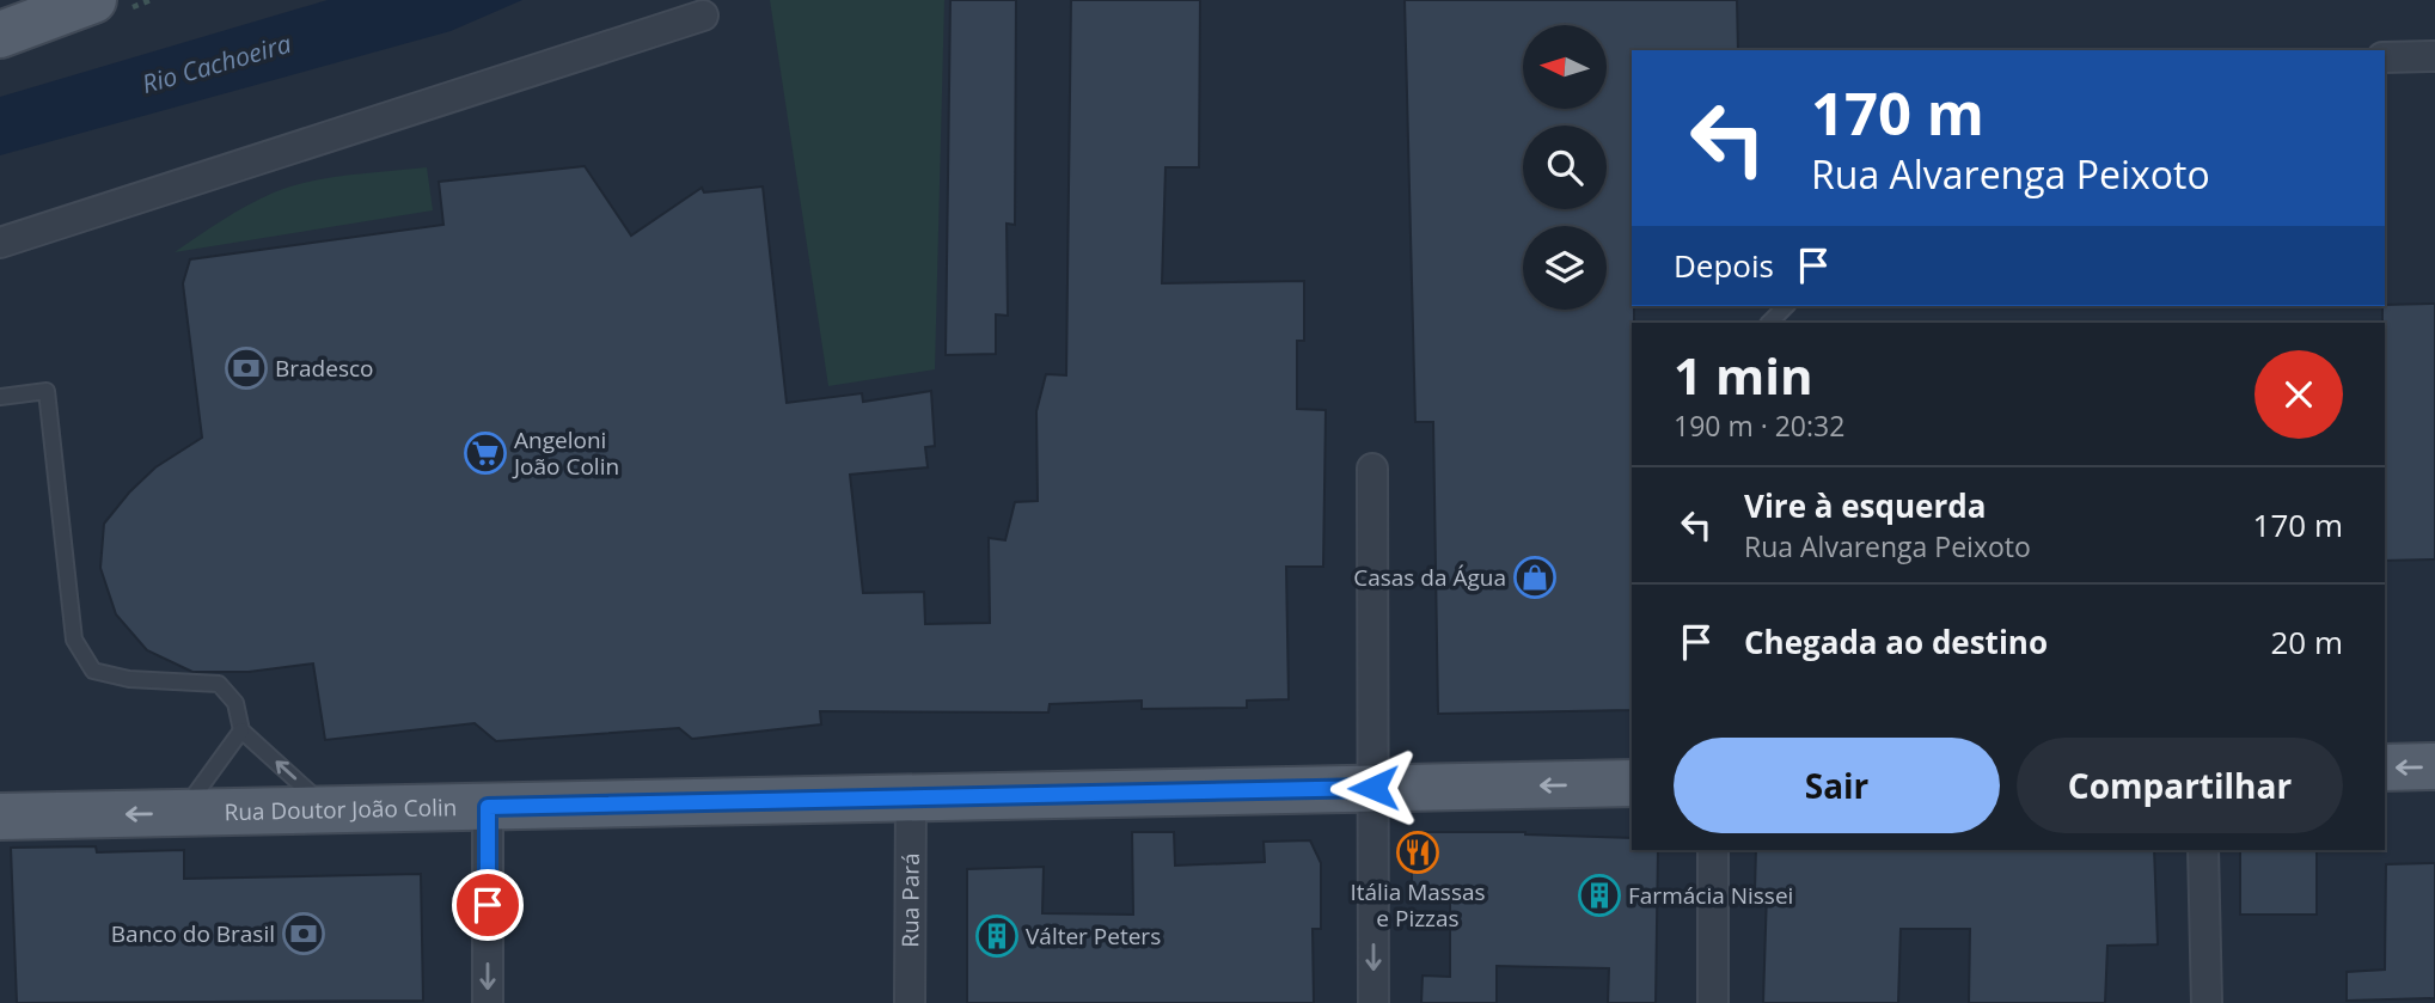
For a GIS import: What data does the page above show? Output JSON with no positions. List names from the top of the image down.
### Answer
{
  "streets": {
    "main road": ["Rua Doutor João Colin"],
    "street": ["Rua Pará"]
  },
  "crossings": [
    ["Rua Doutor João Colin", "Rua Pará"]
  ],
  "water": ["Rio Cachoeira"],
  "places": {
    "bank": ["Bradesco", "Banco do Brasil"],
    "supermarket": ["Angeloni João Colin"],
    "shop": ["Casas da Água"],
    "restaurant": ["Itália Massas e Pizzas"],
    "building": ["Farmácia Nissei", "Válter Peters"]
  },
  "north": "left",
  "page": {
    "turn": ["170 m", "Rua Alvarenga Peixoto"],
    "then": "Depois",
    "heading": ["1 min", "190 m · 20:32"],
    "list": [
      {
        "name": "Vire à esquerda",
        "note": "Rua Alvarenga Peixoto",
        "value": "170 m"
      },
      {
        "name": "Chegada ao destino",
        "value": "20 m"
      }
    ],
    "buttons": ["Sair", "Compartilhar"]
  }
}
